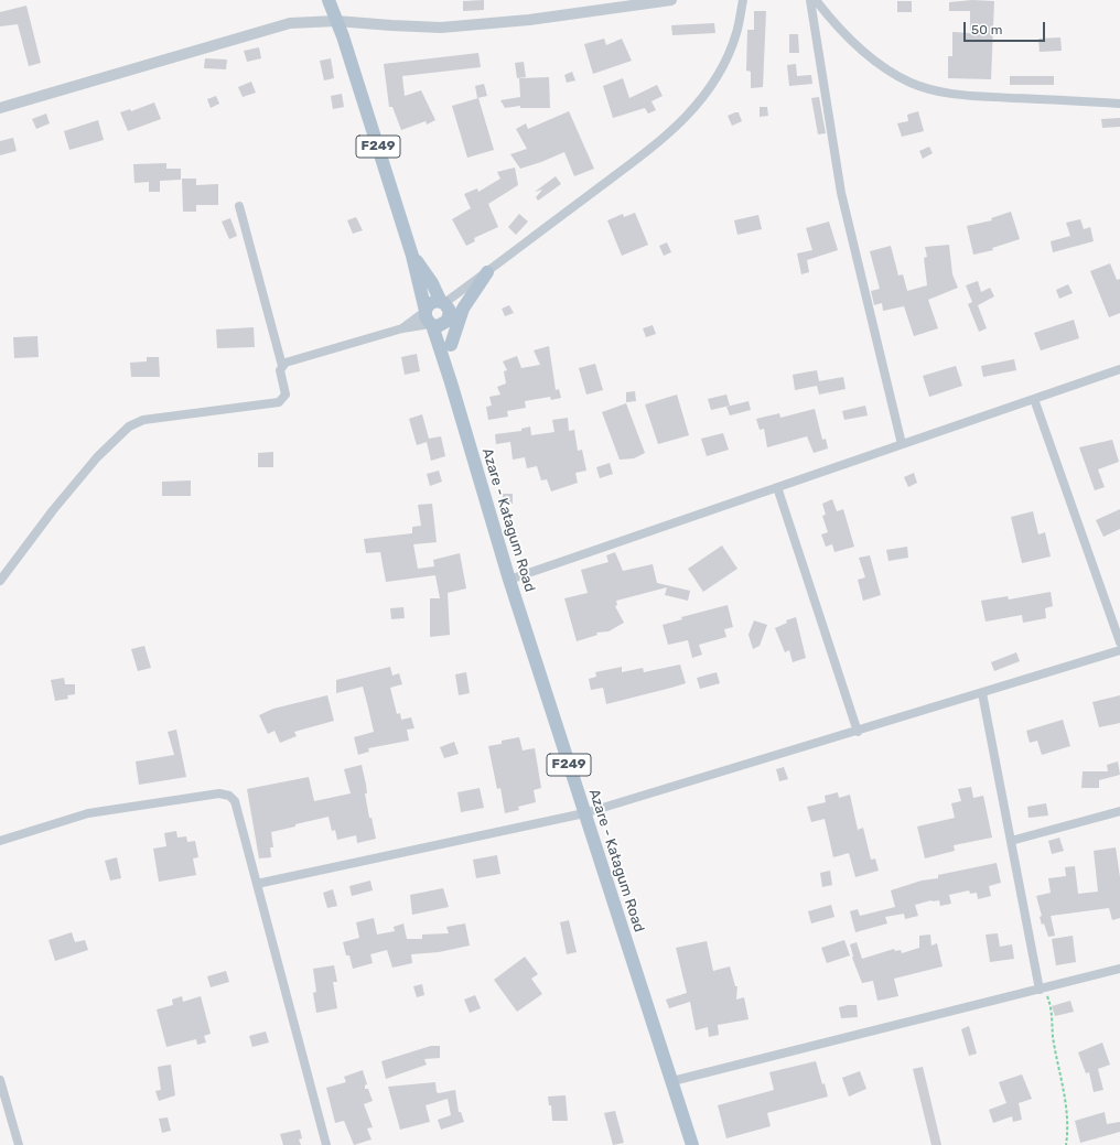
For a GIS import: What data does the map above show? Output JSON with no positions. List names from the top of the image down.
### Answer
{
  "streets": {
    "main road": ["F249", "Azare - Katagum Road"]
  },
  "scale_bar": "50 m"
}
